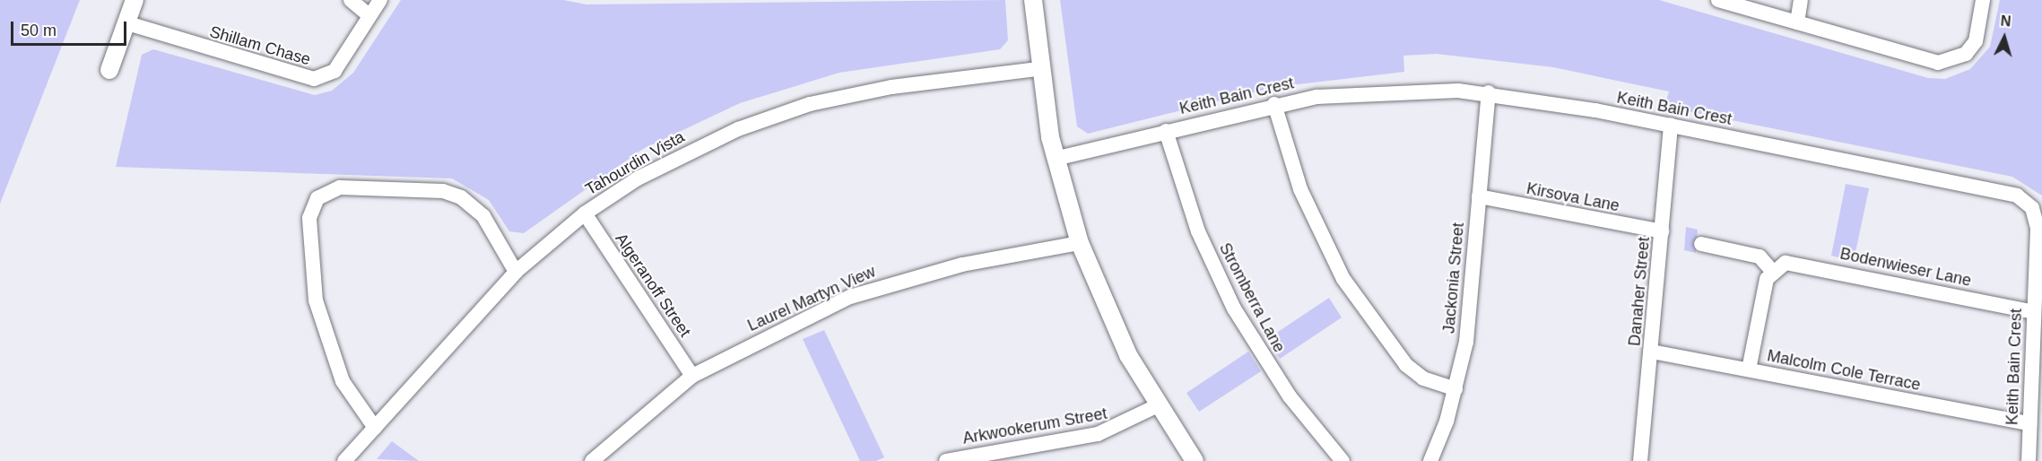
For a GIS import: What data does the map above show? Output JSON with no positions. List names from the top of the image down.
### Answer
{
  "streets": {
    "street": [
      "Shillam Chase",
      "Keith Bain Crest",
      "Tahourdin Vista",
      "Kirsova Lane",
      "Bodenwieser Lane",
      "Jackonia Street",
      "Algeranoff Street",
      "Danaher Street",
      "Stromberra Lane",
      "Laurel Martyn View",
      "Malcolm Cole Terrace",
      "Arkwookerum Street"
    ]
  },
  "crossings": [
    ["Keith Bain Crest", "Bodenwieser Lane"],
    ["Keith Bain Crest", "Jackonia Street"],
    ["Keith Bain Crest", "Danaher Street"],
    ["Keith Bain Crest", "Stromberra Lane"],
    ["Keith Bain Crest", "Malcolm Cole Terrace"],
    ["Tahourdin Vista", "Algeranoff Street"],
    ["Kirsova Lane", "Jackonia Street"],
    ["Kirsova Lane", "Danaher Street"],
    ["Algeranoff Street", "Laurel Martyn View"],
    ["Danaher Street", "Malcolm Cole Terrace"]
  ],
  "scale_bar": "50 m",
  "north": "top"
}
